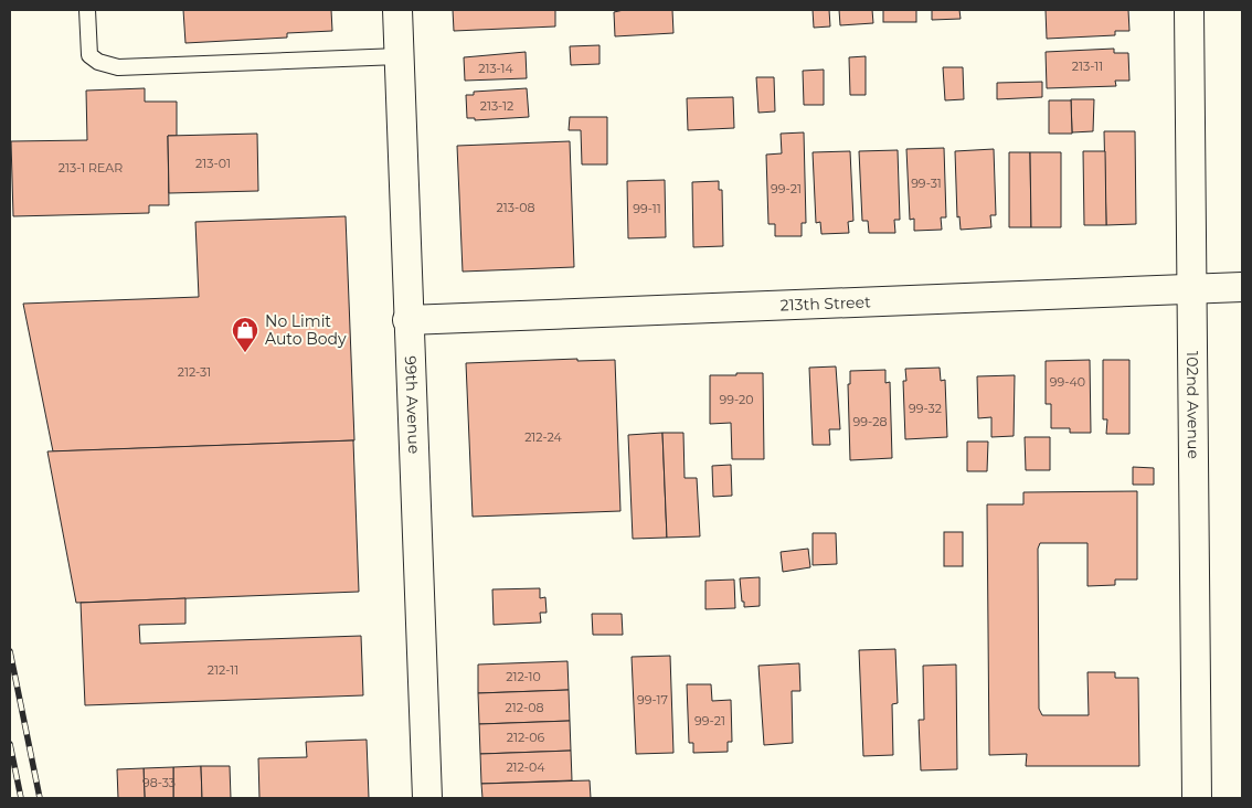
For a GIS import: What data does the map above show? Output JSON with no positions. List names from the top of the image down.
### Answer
{
  "streets": {
    "street": ["213th Street", "99th Avenue", "102nd Avenue"]
  },
  "crossings": [
    ["213th Street", "99th Avenue"],
    ["213th Street", "102nd Avenue"]
  ],
  "places": {
    "shop": ["No Limit Auto Body"]
  },
  "house_numbers": [
    "213-11",
    "213-14",
    "213-12",
    "213-01",
    "213-1 REAR",
    "99-31",
    "99-21",
    "213-08",
    "99-11",
    "212-31",
    "99-40",
    "99-20",
    "99-32",
    "99-28",
    "212-24",
    "212-11",
    "212-10",
    "99-17",
    "212-08",
    "99-21",
    "212-06",
    "212-04",
    "98-33"
  ]
}
